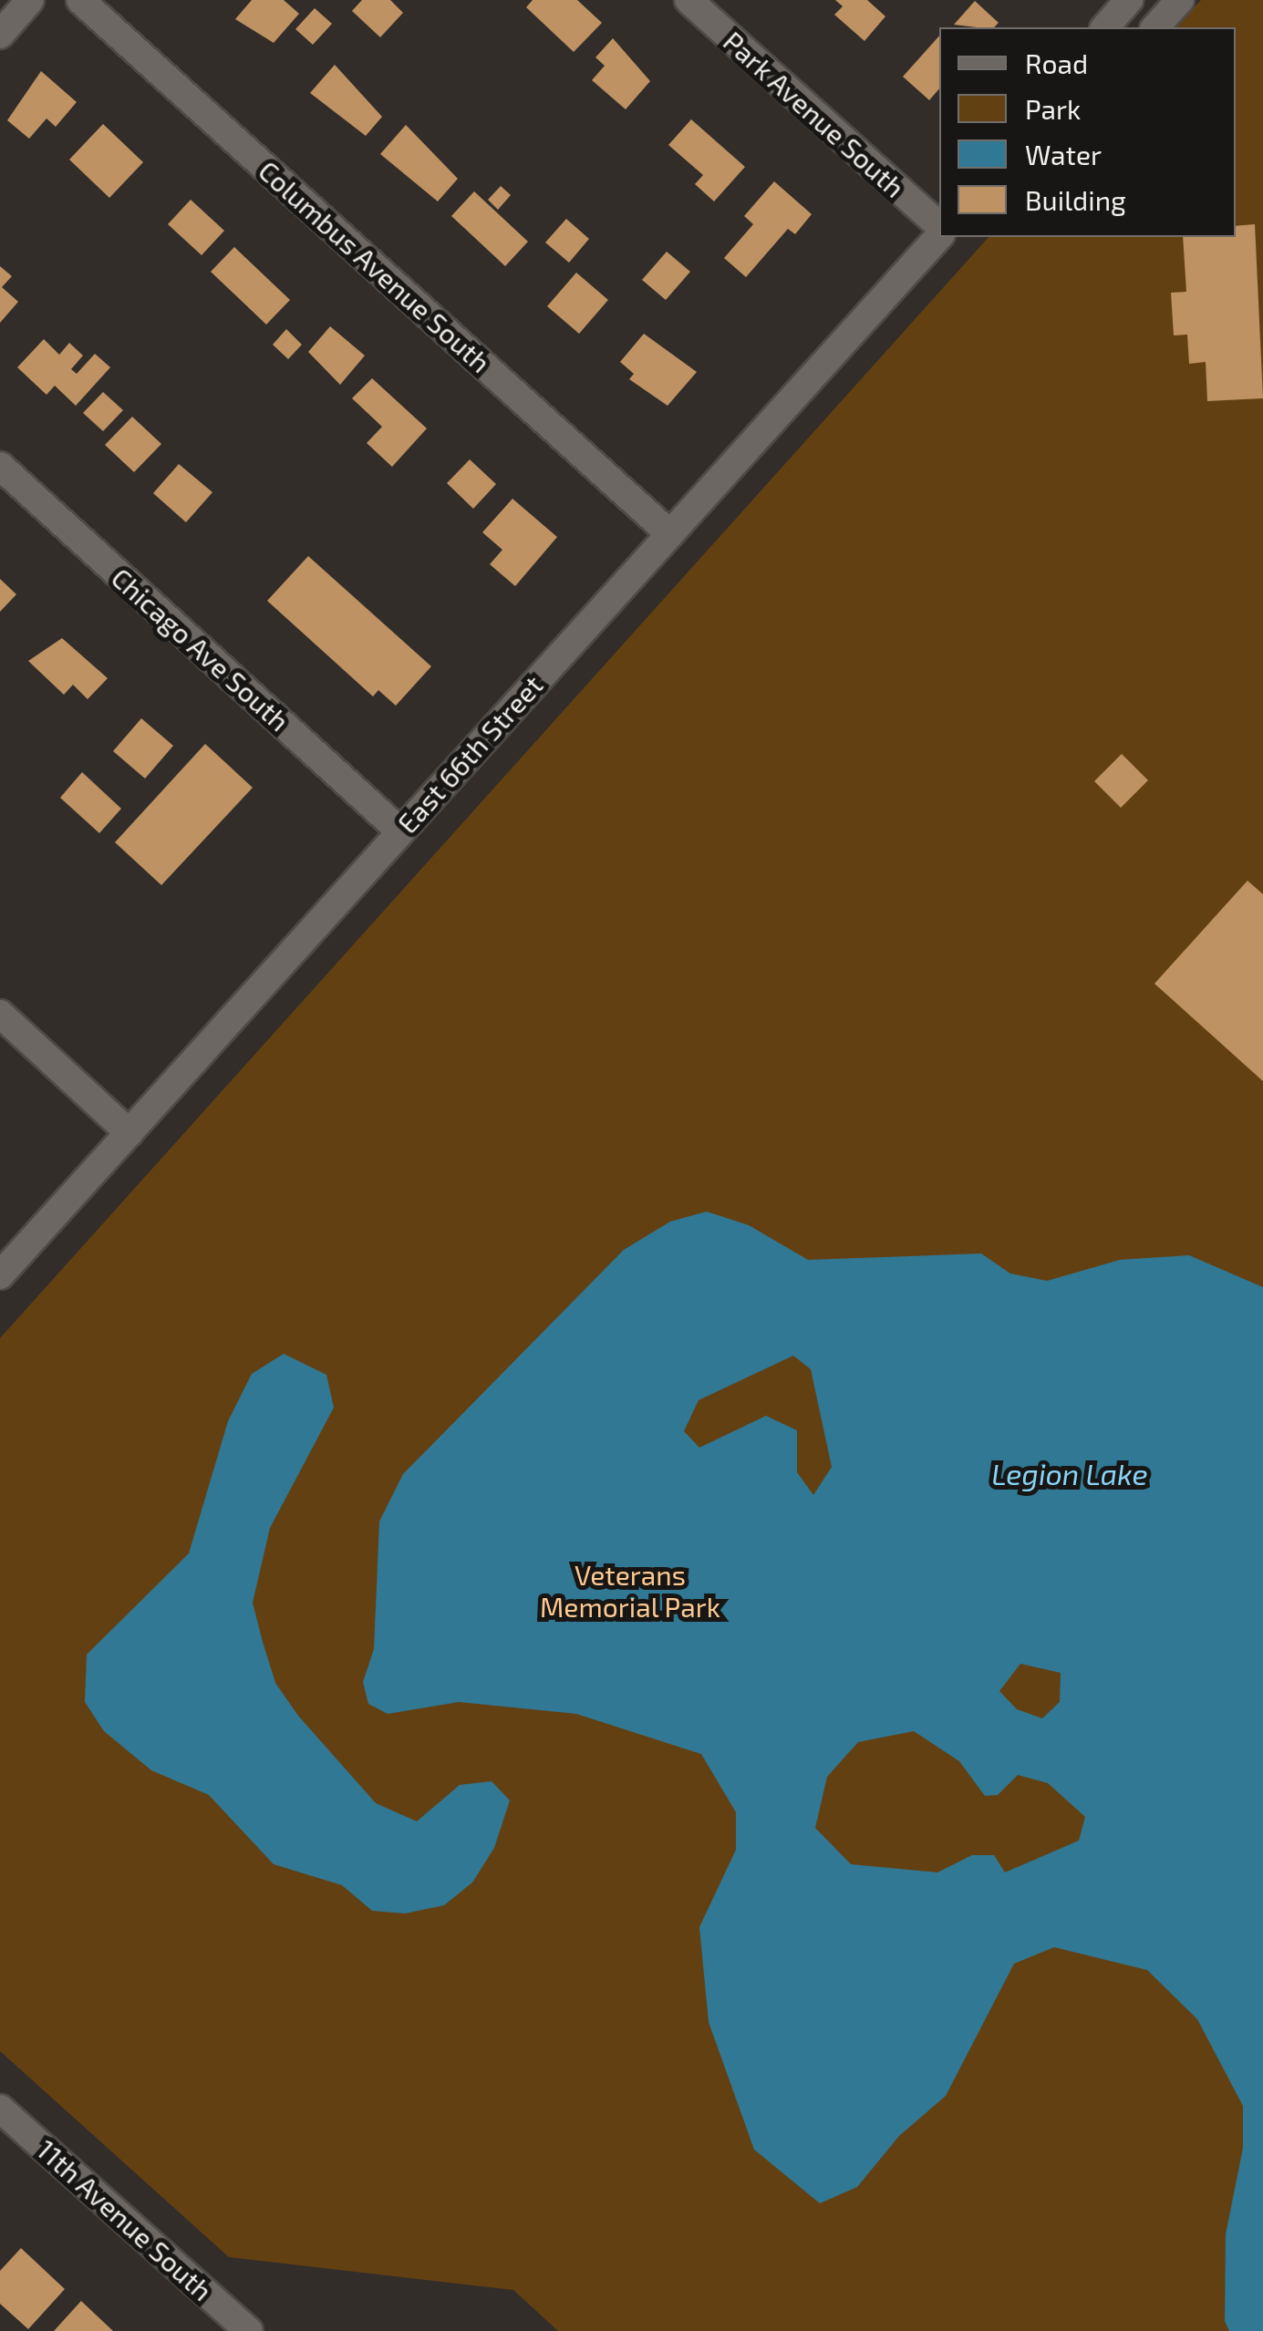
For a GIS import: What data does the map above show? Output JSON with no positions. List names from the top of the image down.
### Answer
{
  "streets": {
    "street": [
      "Park Avenue South",
      "Columbus Avenue South",
      "Chicago Ave South",
      "East 66th Street",
      "11th Avenue South"
    ]
  },
  "crossings": [
    ["Columbus Avenue South", "East 66th Street"],
    ["Chicago Ave South", "East 66th Street"]
  ],
  "water": ["Legion Lake"],
  "parks": ["Veterans Memorial Park"],
  "legend": [
    "Road",
    "Park",
    "Water",
    "Building"
  ]
}
